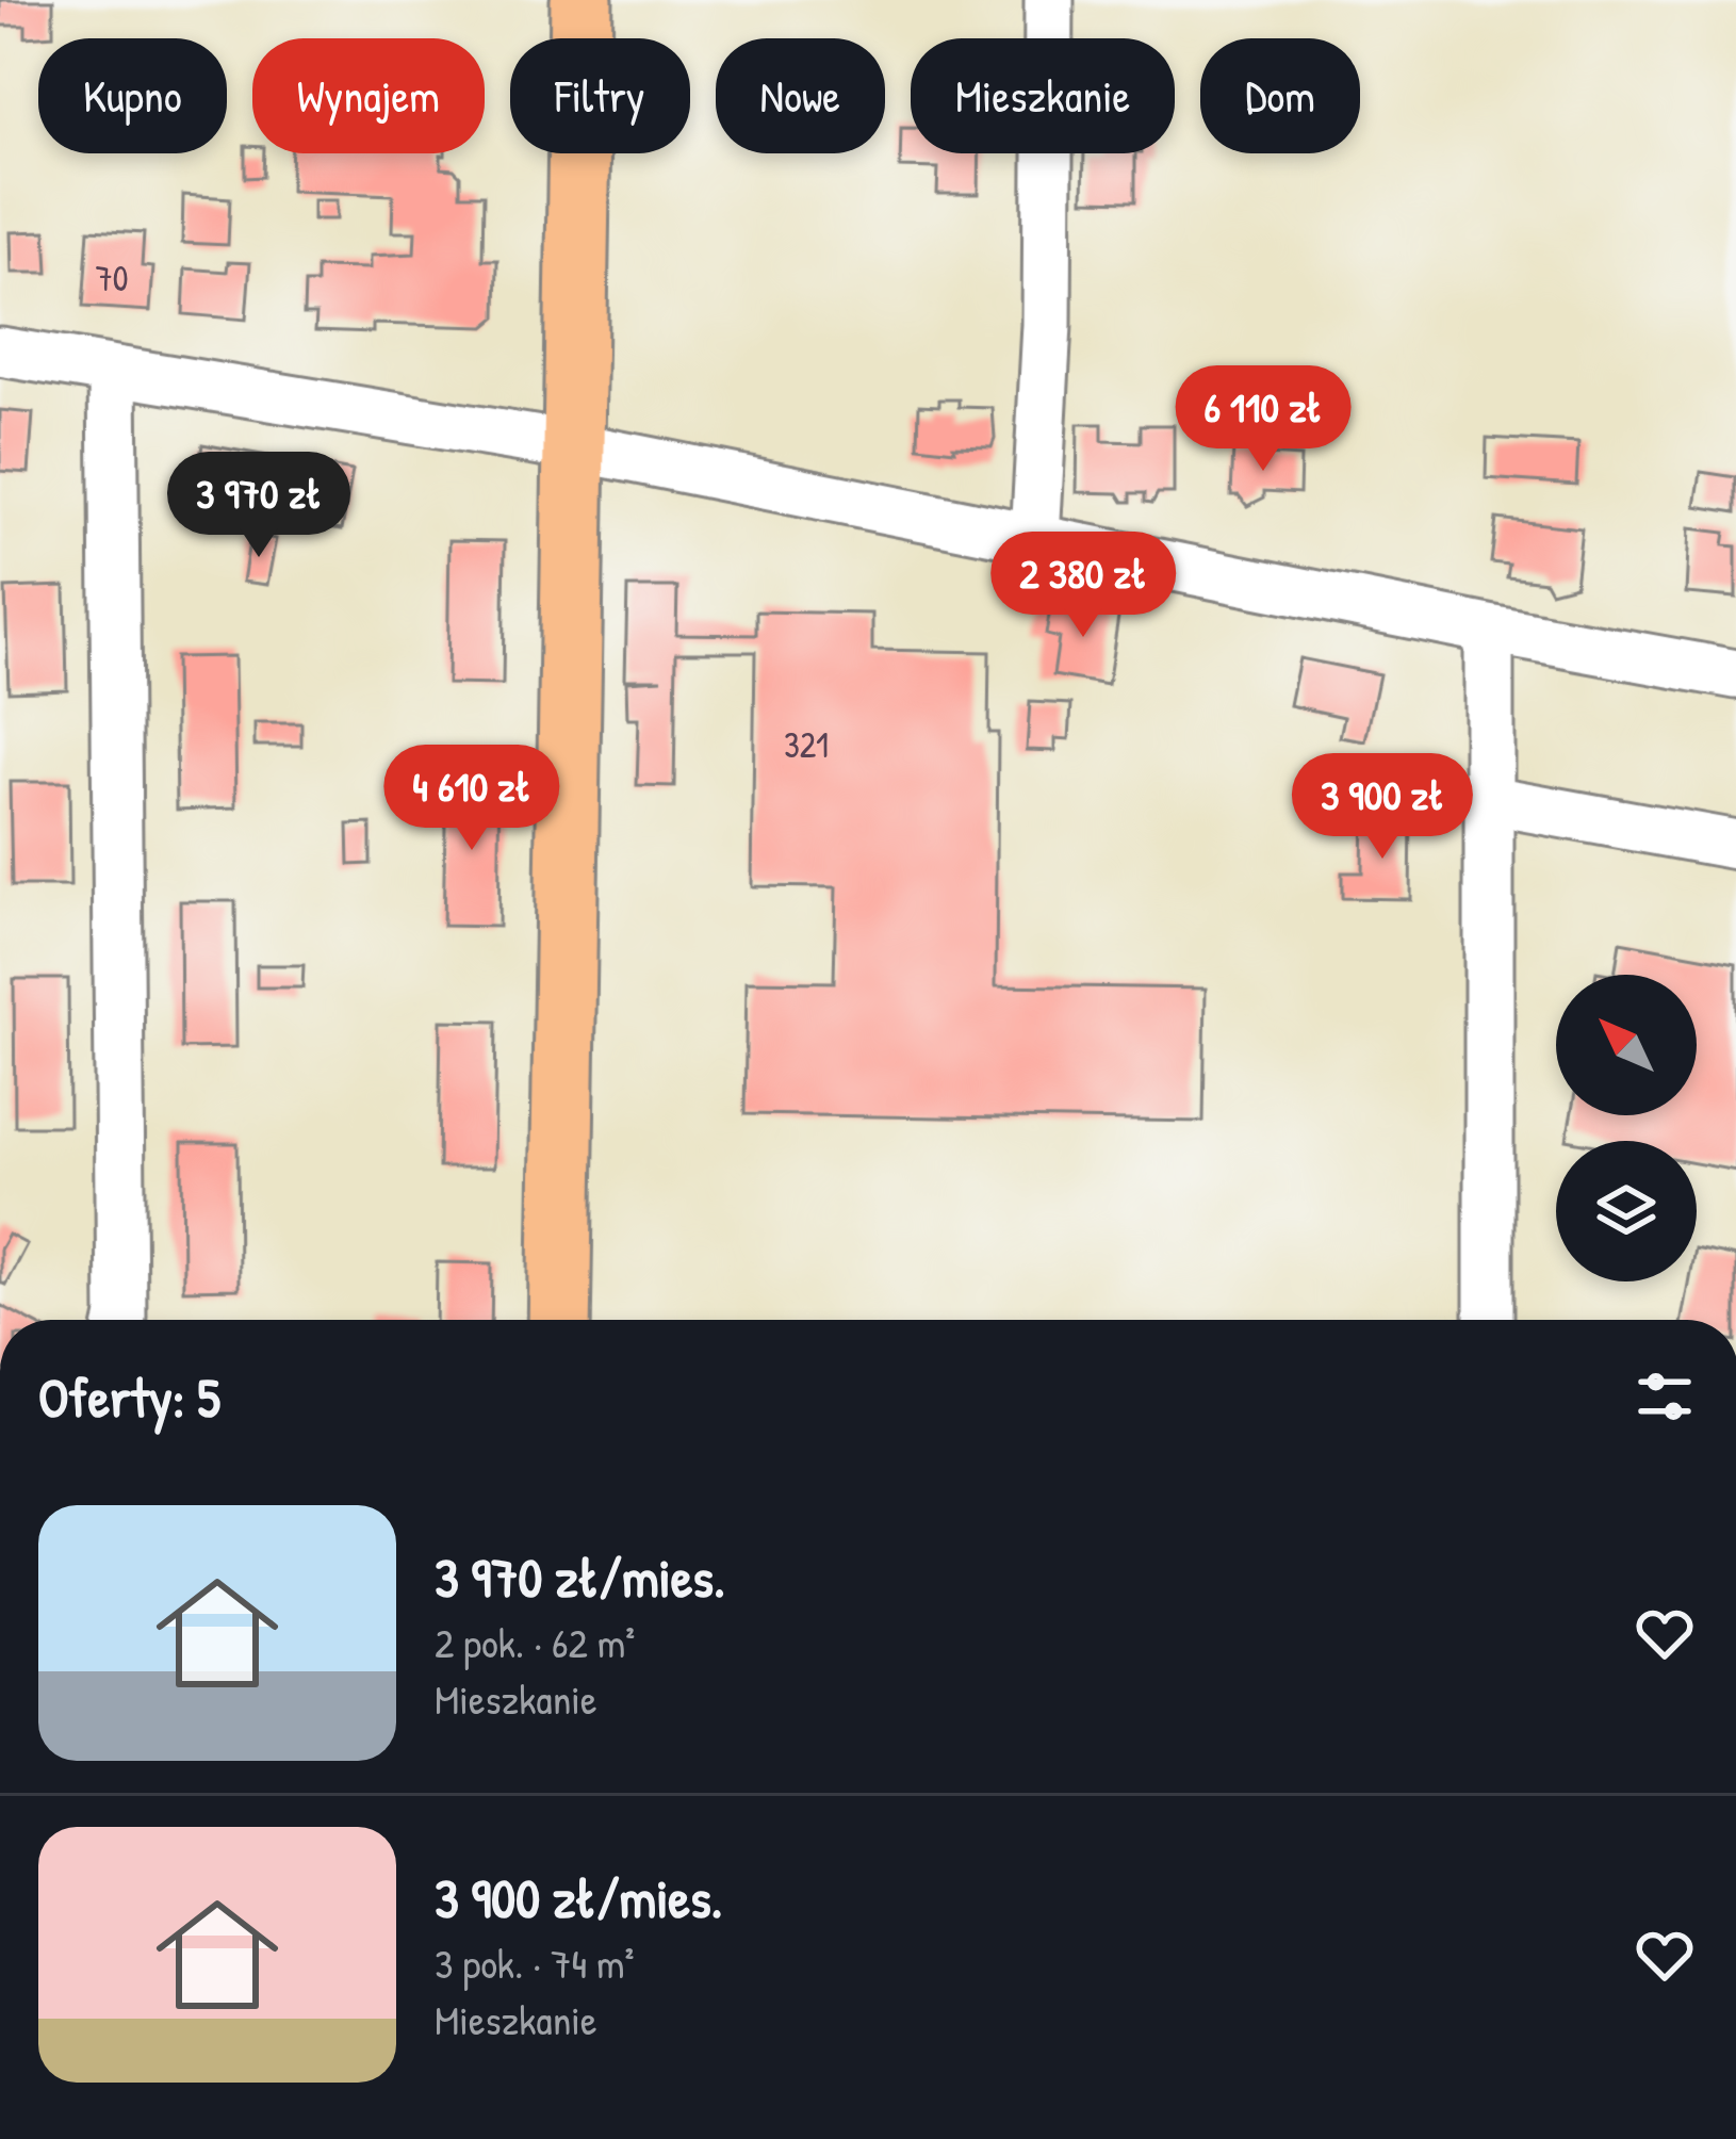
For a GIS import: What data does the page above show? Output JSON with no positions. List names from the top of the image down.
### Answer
{
  "house_numbers": ["70", "321"],
  "north": "top left",
  "page": {
    "chip": [
      "Kupno",
      "Wynajem",
      "Filtry",
      "Nowe",
      "Mieszkanie",
      "Dom"
    ],
    "price": [
      "6 110 zł",
      "3 970 zł",
      "2 380 zł",
      "4 610 zł",
      "3 900 zł"
    ],
    "heading": "Oferty: 5",
    "list": [
      {
        "name": "3 970 zł/mies.",
        "note": "2 pok. · 62 m² · Mieszkanie"
      },
      {
        "name": "3 900 zł/mies.",
        "note": "3 pok. · 74 m² · Mieszkanie"
      }
    ]
  }
}
